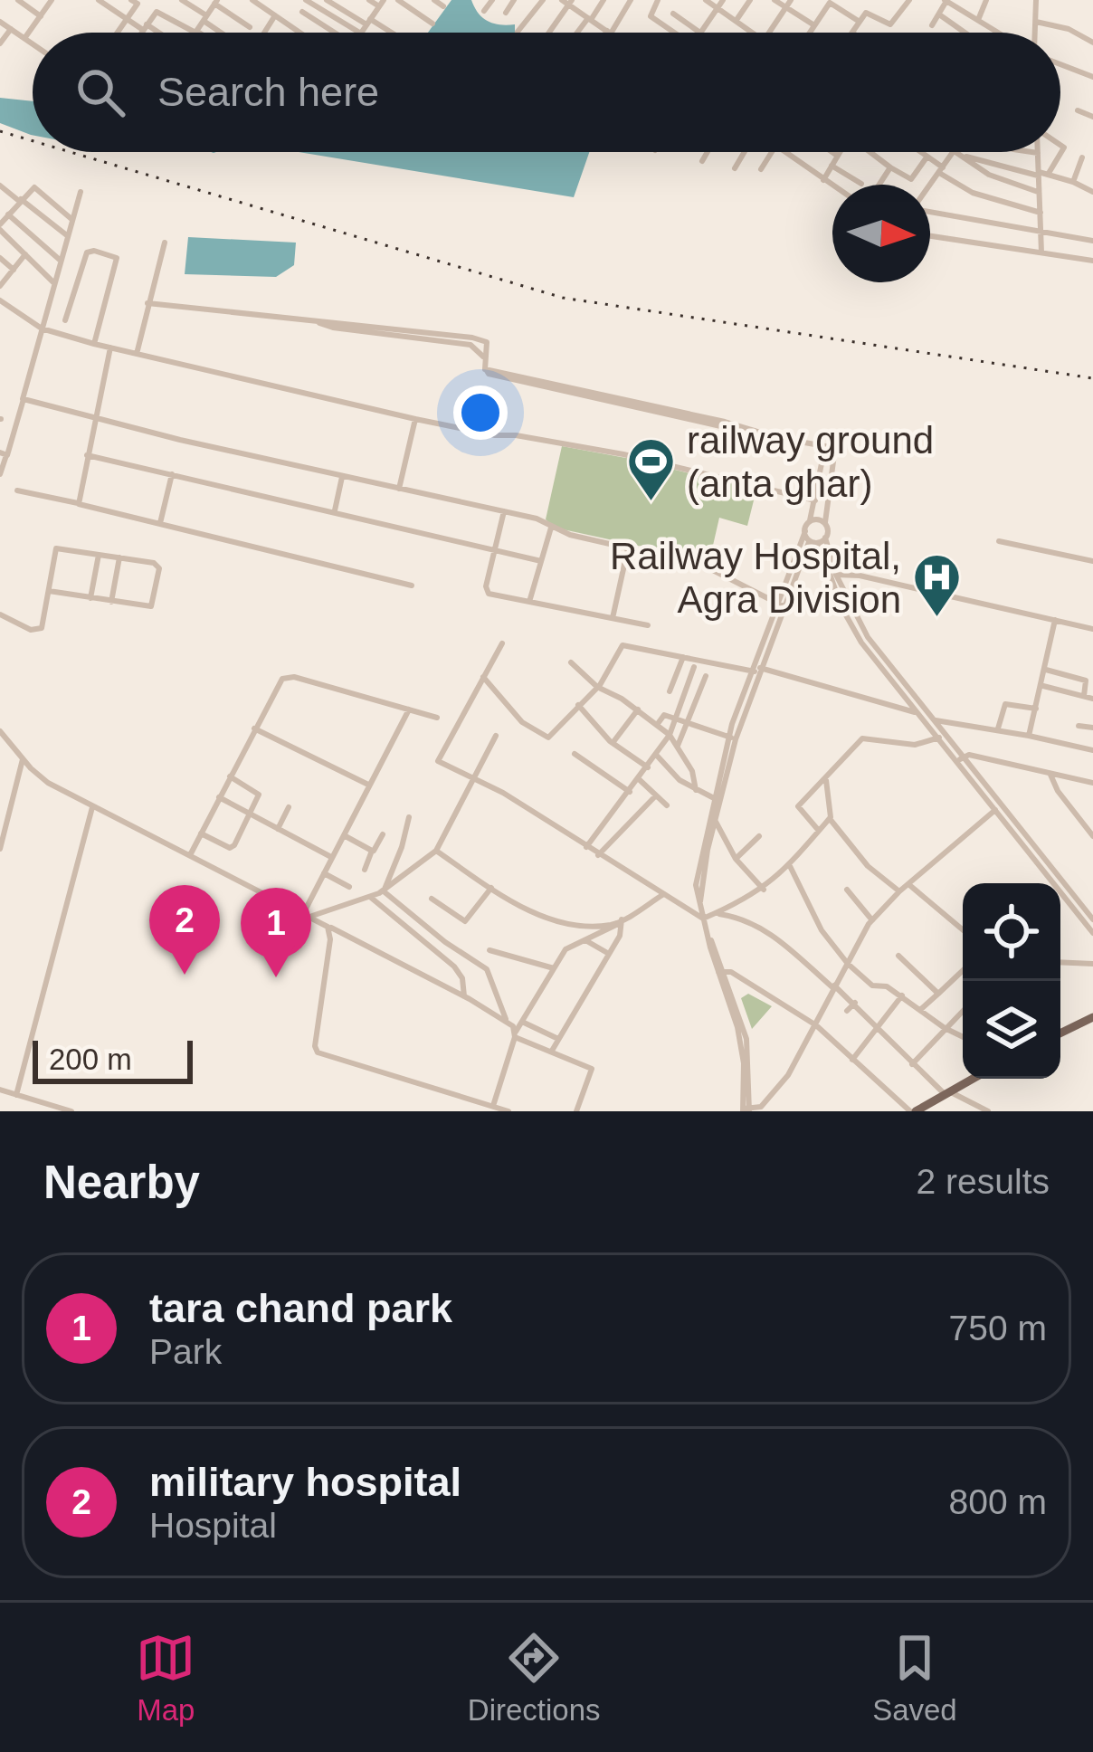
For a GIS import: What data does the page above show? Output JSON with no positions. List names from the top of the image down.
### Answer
{
  "places": {
    "sports": ["railway ground (anta ghar)"],
    "hospital": ["Railway Hospital, Agra Division"]
  },
  "scale_bar": "200 m",
  "north": "right",
  "page": {
    "search": "Search here",
    "pins": ["2", "1"],
    "scale": "200 m",
    "heading": ["Nearby", "2 results"],
    "list": [
      {
        "mark": "1",
        "name": "tara chand park",
        "note": "Park",
        "value": "750 m"
      },
      {
        "mark": "2",
        "name": "military hospital",
        "note": "Hospital",
        "value": "800 m"
      }
    ],
    "nav": ["Map", "Directions", "Saved"]
  }
}
